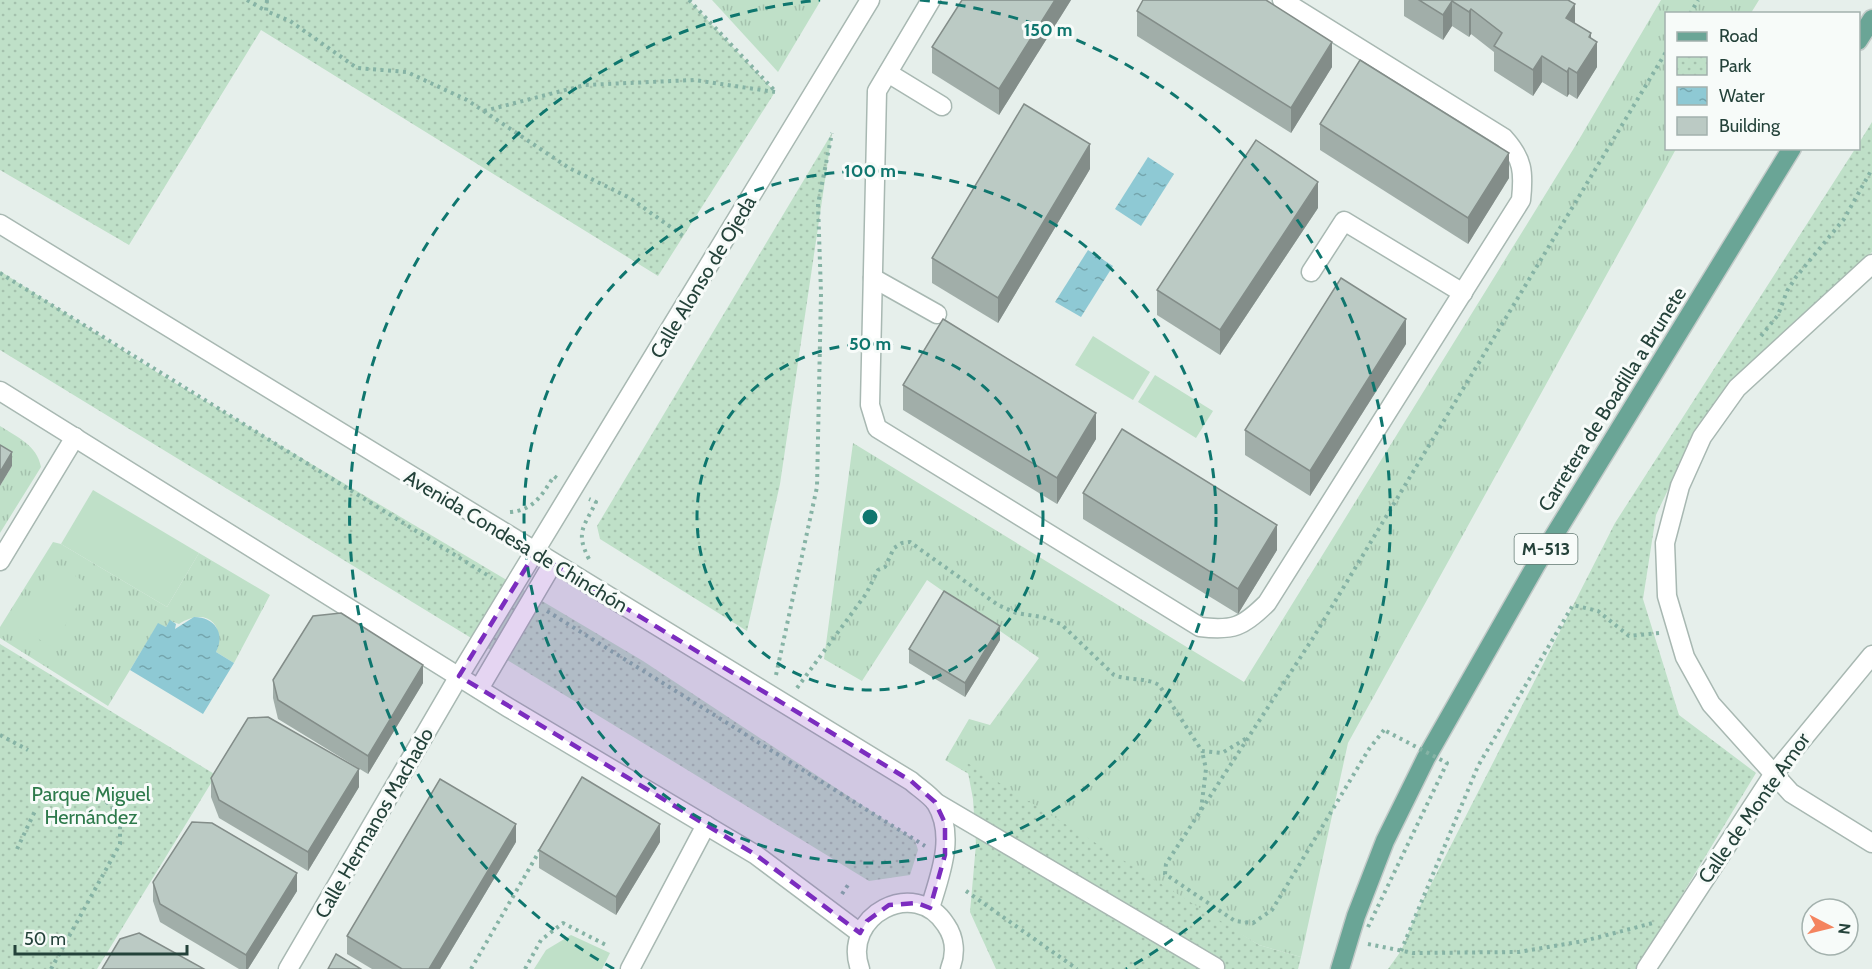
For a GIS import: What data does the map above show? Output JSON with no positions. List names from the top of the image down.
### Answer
{
  "streets": {
    "main road": ["Carretera de Boadilla a Brunete", "M-513"],
    "street": [
      "Calle Alonso de Ojeda",
      "Avenida Condesa de Chinchón",
      "Calle de Monte Amor",
      "Calle Hermanos Machado"
    ]
  },
  "crossings": [
    ["Calle Alonso de Ojeda", "Avenida Condesa de Chinchón"],
    ["Calle Alonso de Ojeda", "Calle Hermanos Machado"]
  ],
  "parks": ["Parque Miguel Hernández"],
  "legend": [
    "Road",
    "Park",
    "Water",
    "Building"
  ],
  "scale_bar": "50 m",
  "north": "right",
  "rings": ["150 m", "100 m", "50 m"]
}
